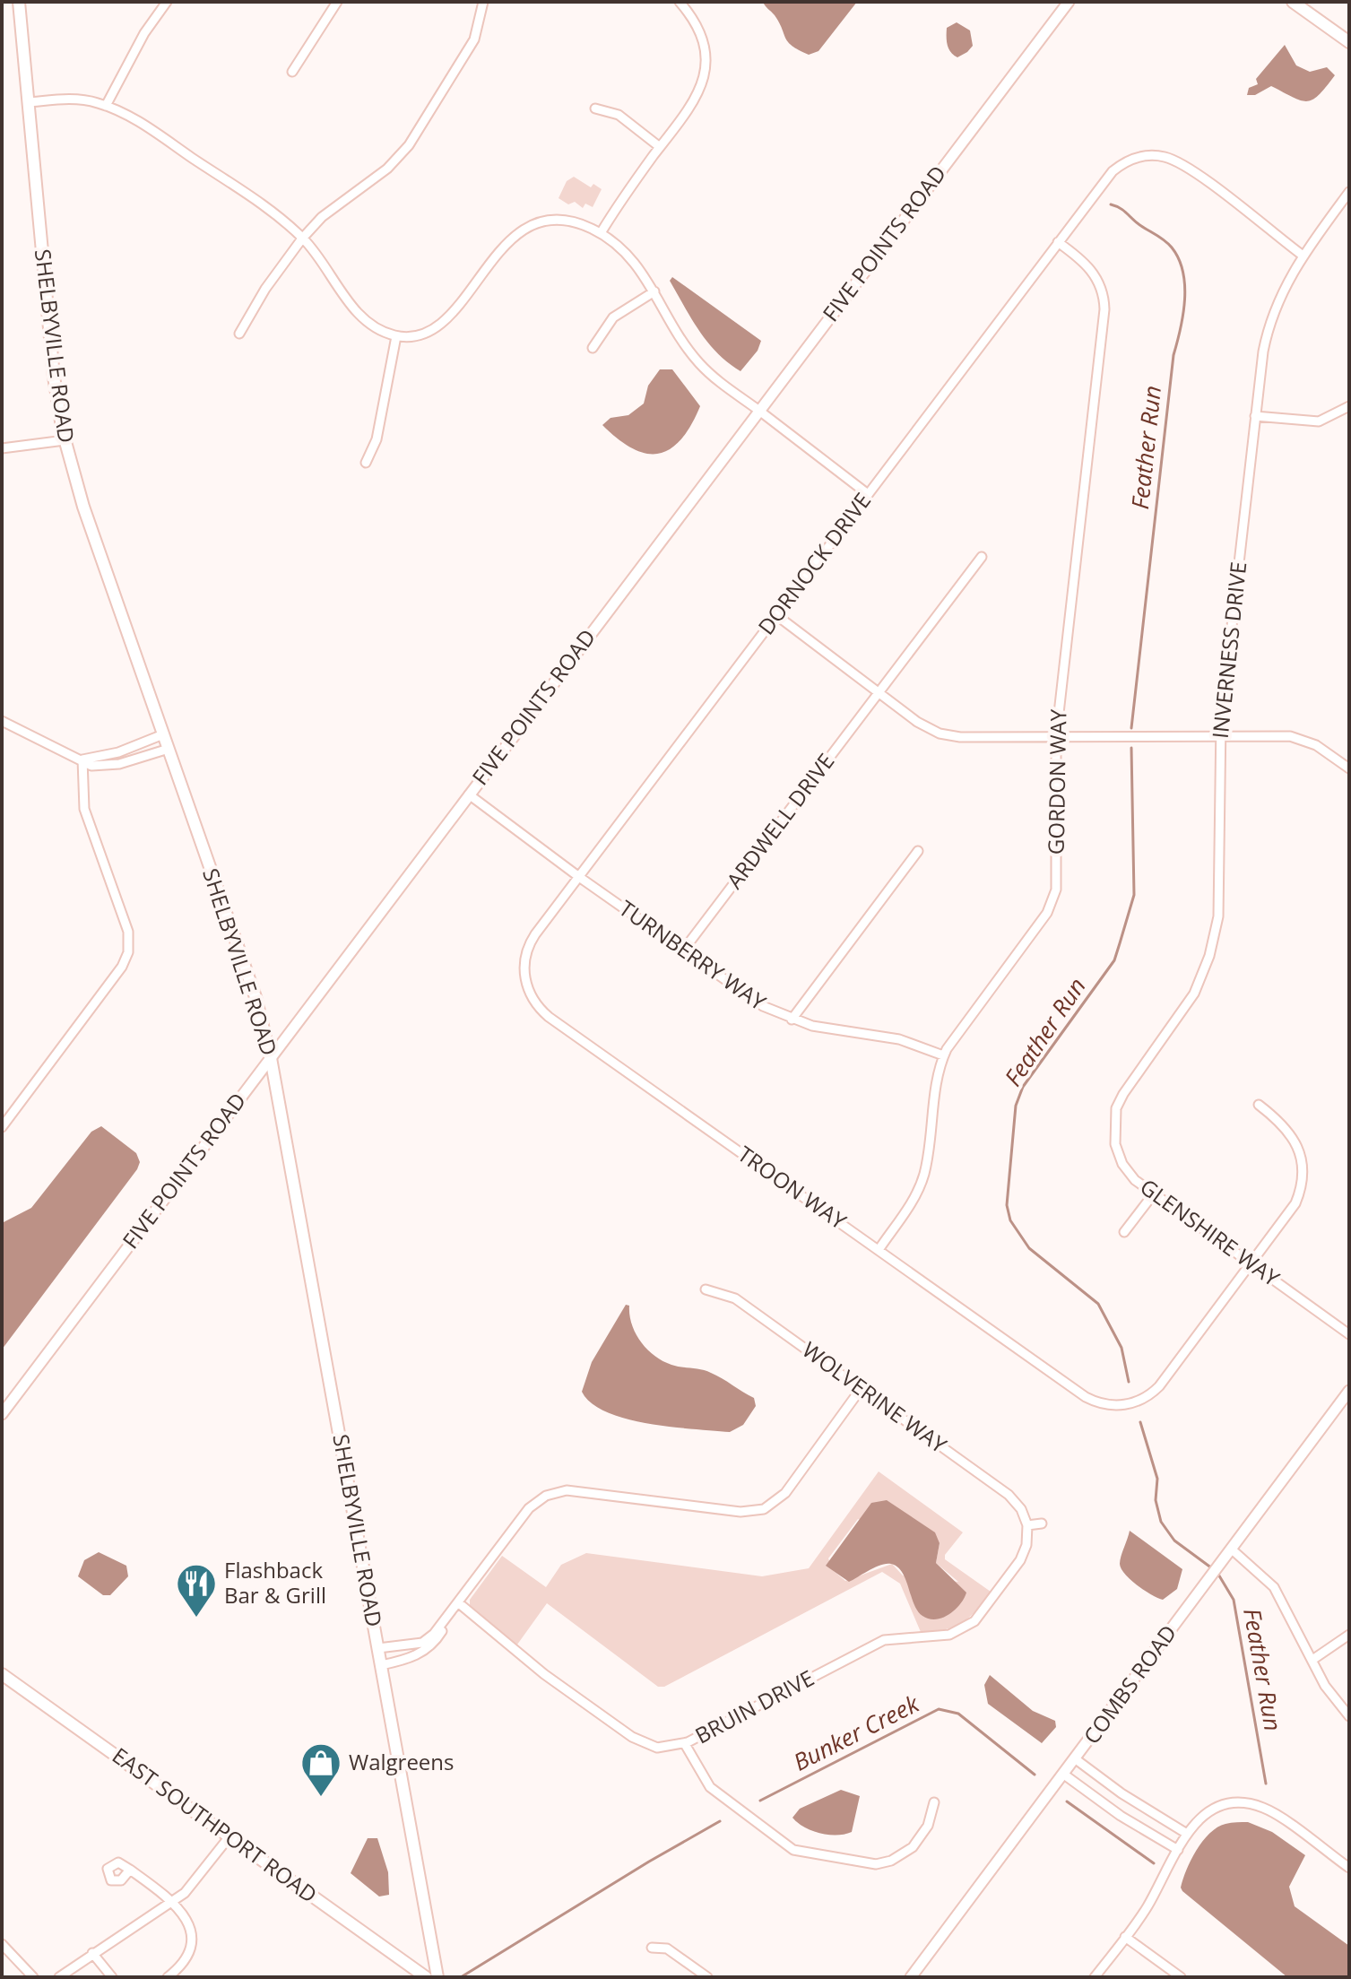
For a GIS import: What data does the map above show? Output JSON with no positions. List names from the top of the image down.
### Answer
{
  "streets": {
    "main road": ["SHELBYVILLE ROAD", "EAST SOUTHPORT ROAD"],
    "street": [
      "FIVE POINTS ROAD",
      "DORNOCK DRIVE",
      "INVERNESS DRIVE",
      "GORDON WAY",
      "ARDWELL DRIVE",
      "TURNBERRY WAY",
      "TROON WAY",
      "GLENSHIRE WAY",
      "WOLVERINE WAY",
      "COMBS ROAD",
      "BRUIN DRIVE"
    ]
  },
  "crossings": [
    ["FIVE POINTS ROAD", "SHELBYVILLE ROAD"],
    ["FIVE POINTS ROAD", "TURNBERRY WAY"],
    ["DORNOCK DRIVE", "INVERNESS DRIVE"],
    ["DORNOCK DRIVE", "GORDON WAY"],
    ["DORNOCK DRIVE", "TURNBERRY WAY"],
    ["DORNOCK DRIVE", "TROON WAY"],
    ["INVERNESS DRIVE", "GLENSHIRE WAY"],
    ["GORDON WAY", "TURNBERRY WAY"],
    ["GORDON WAY", "TROON WAY"],
    ["ARDWELL DRIVE", "TURNBERRY WAY"],
    ["TROON WAY", "GLENSHIRE WAY"],
    ["WOLVERINE WAY", "BRUIN DRIVE"]
  ],
  "water": ["Feather Run", "Bunker Creek"],
  "places": {
    "restaurant": ["Flashback Bar & Grill"],
    "shop": ["Walgreens"]
  }
}
